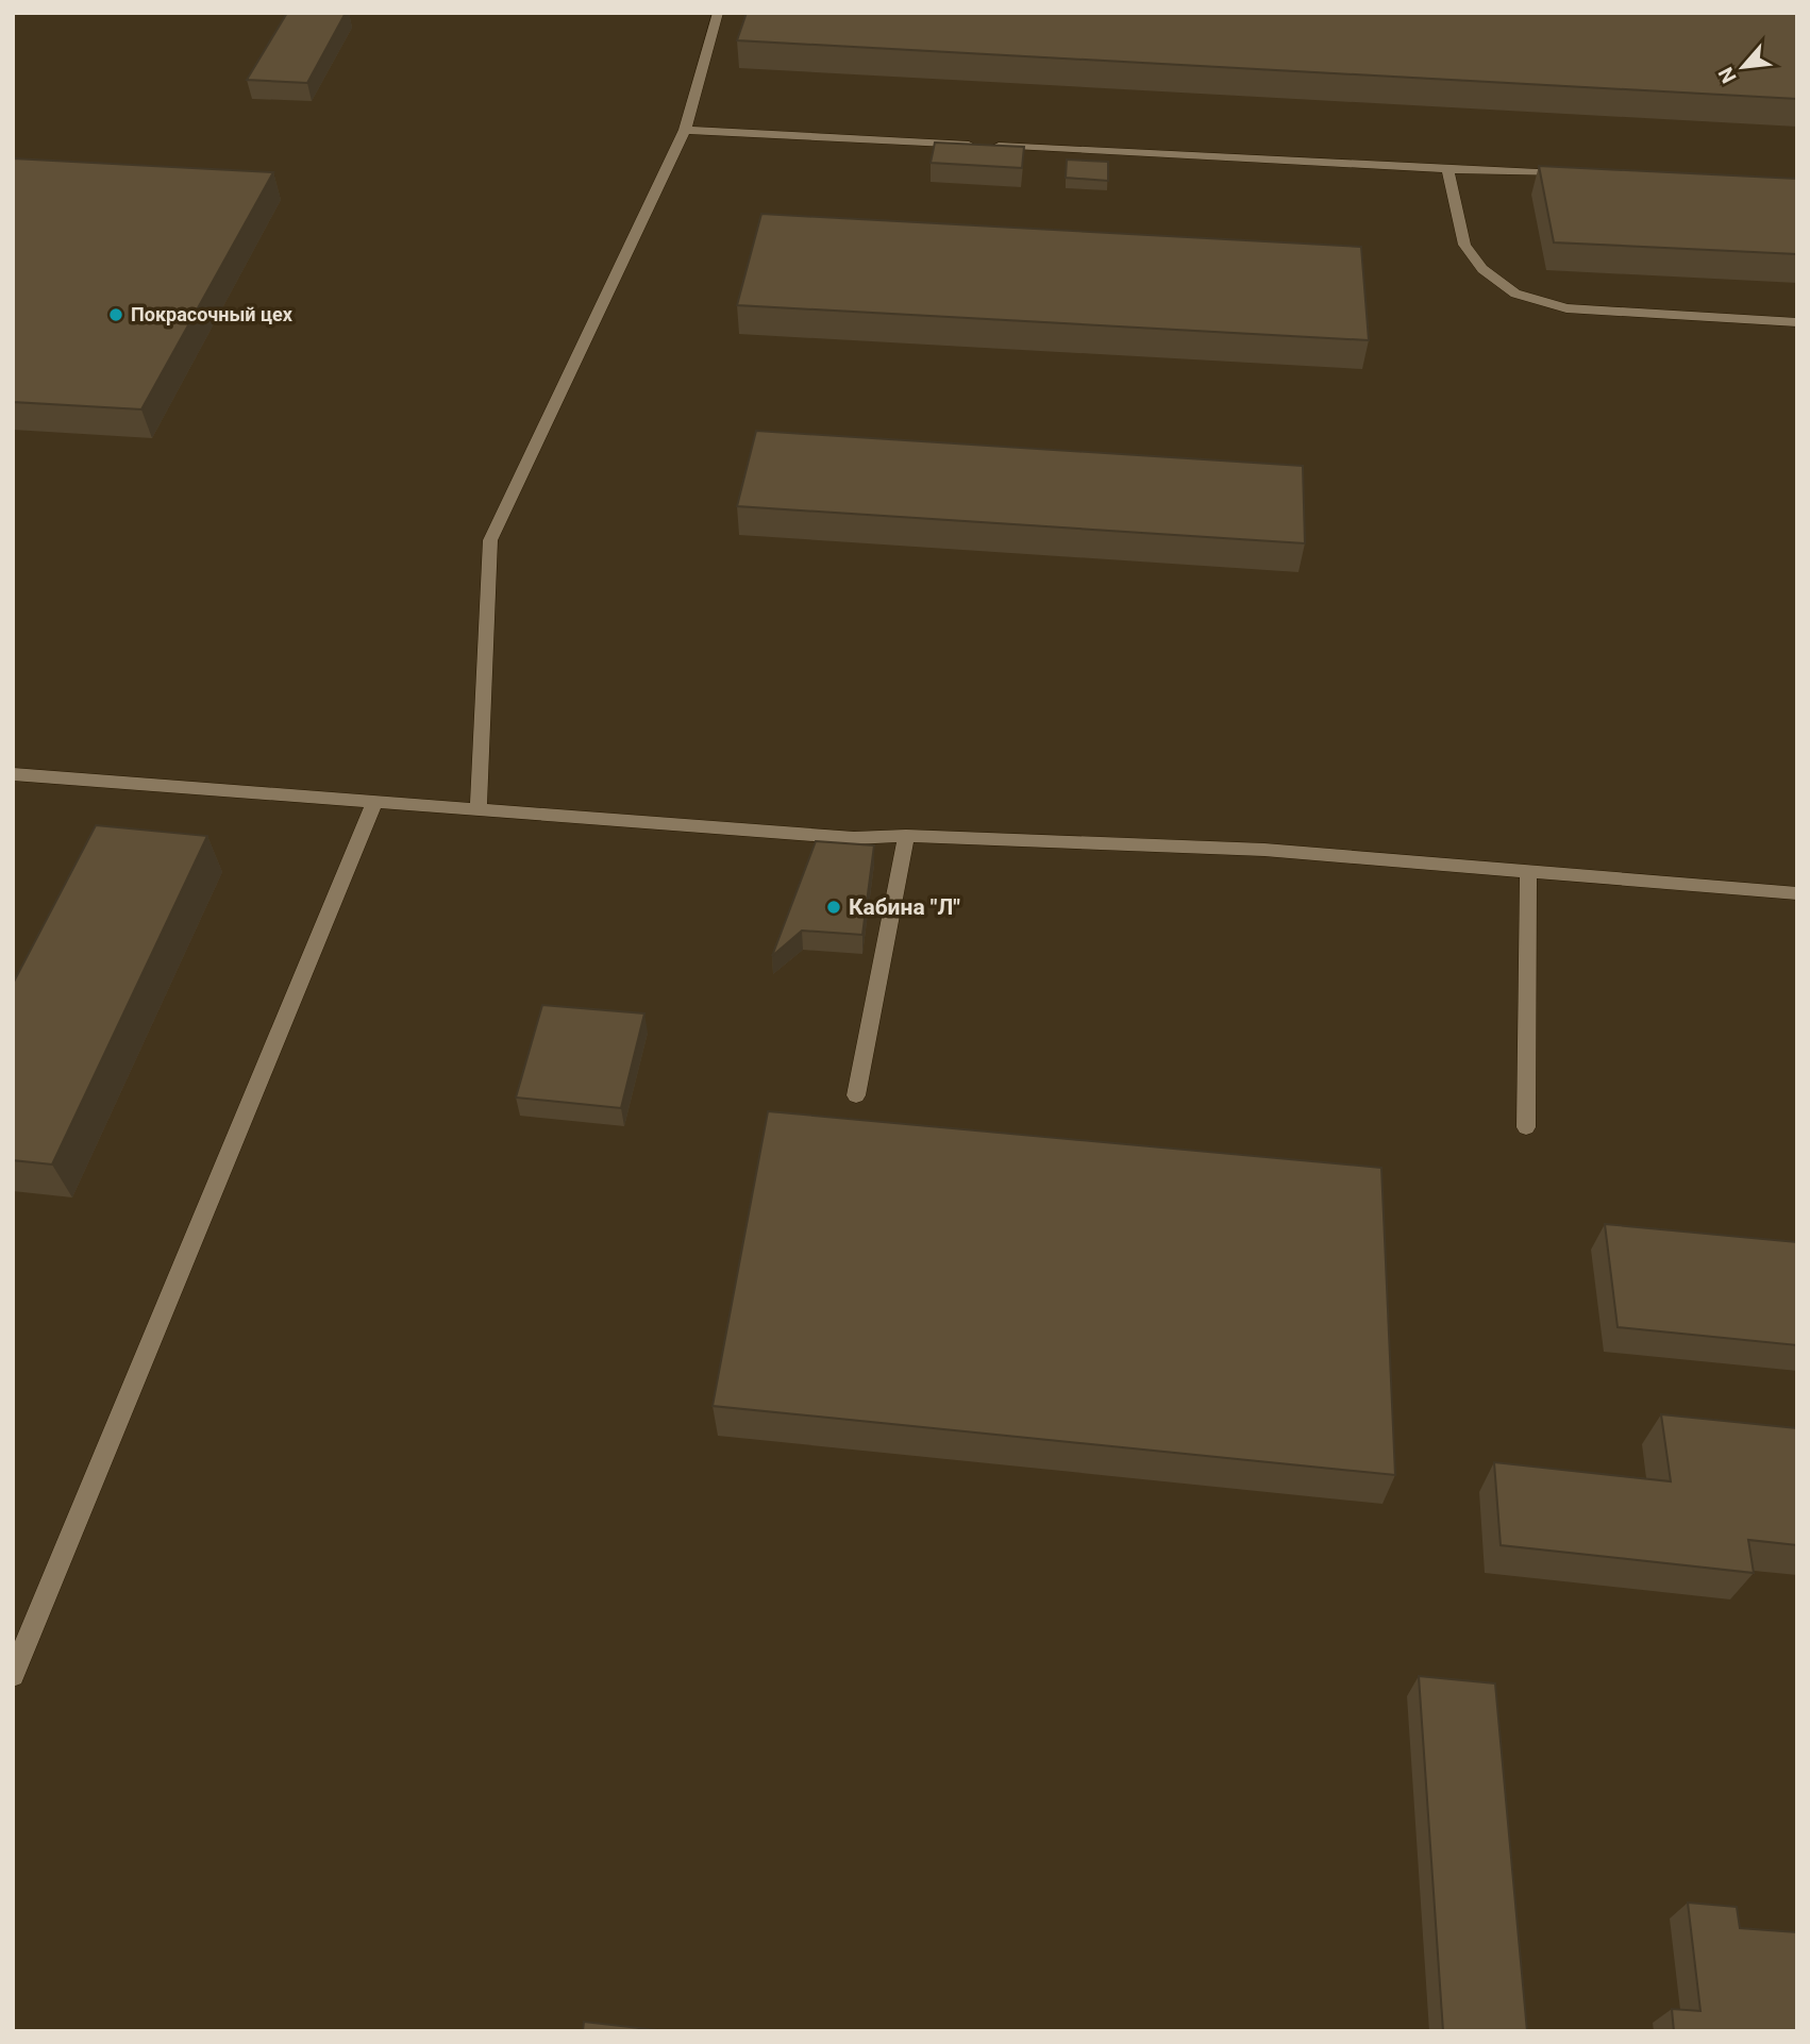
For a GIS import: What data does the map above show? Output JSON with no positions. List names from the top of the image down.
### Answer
{
  "places": ["Покрасочный цех", "Кабина \"Л\""],
  "north": "bottom left"
}
